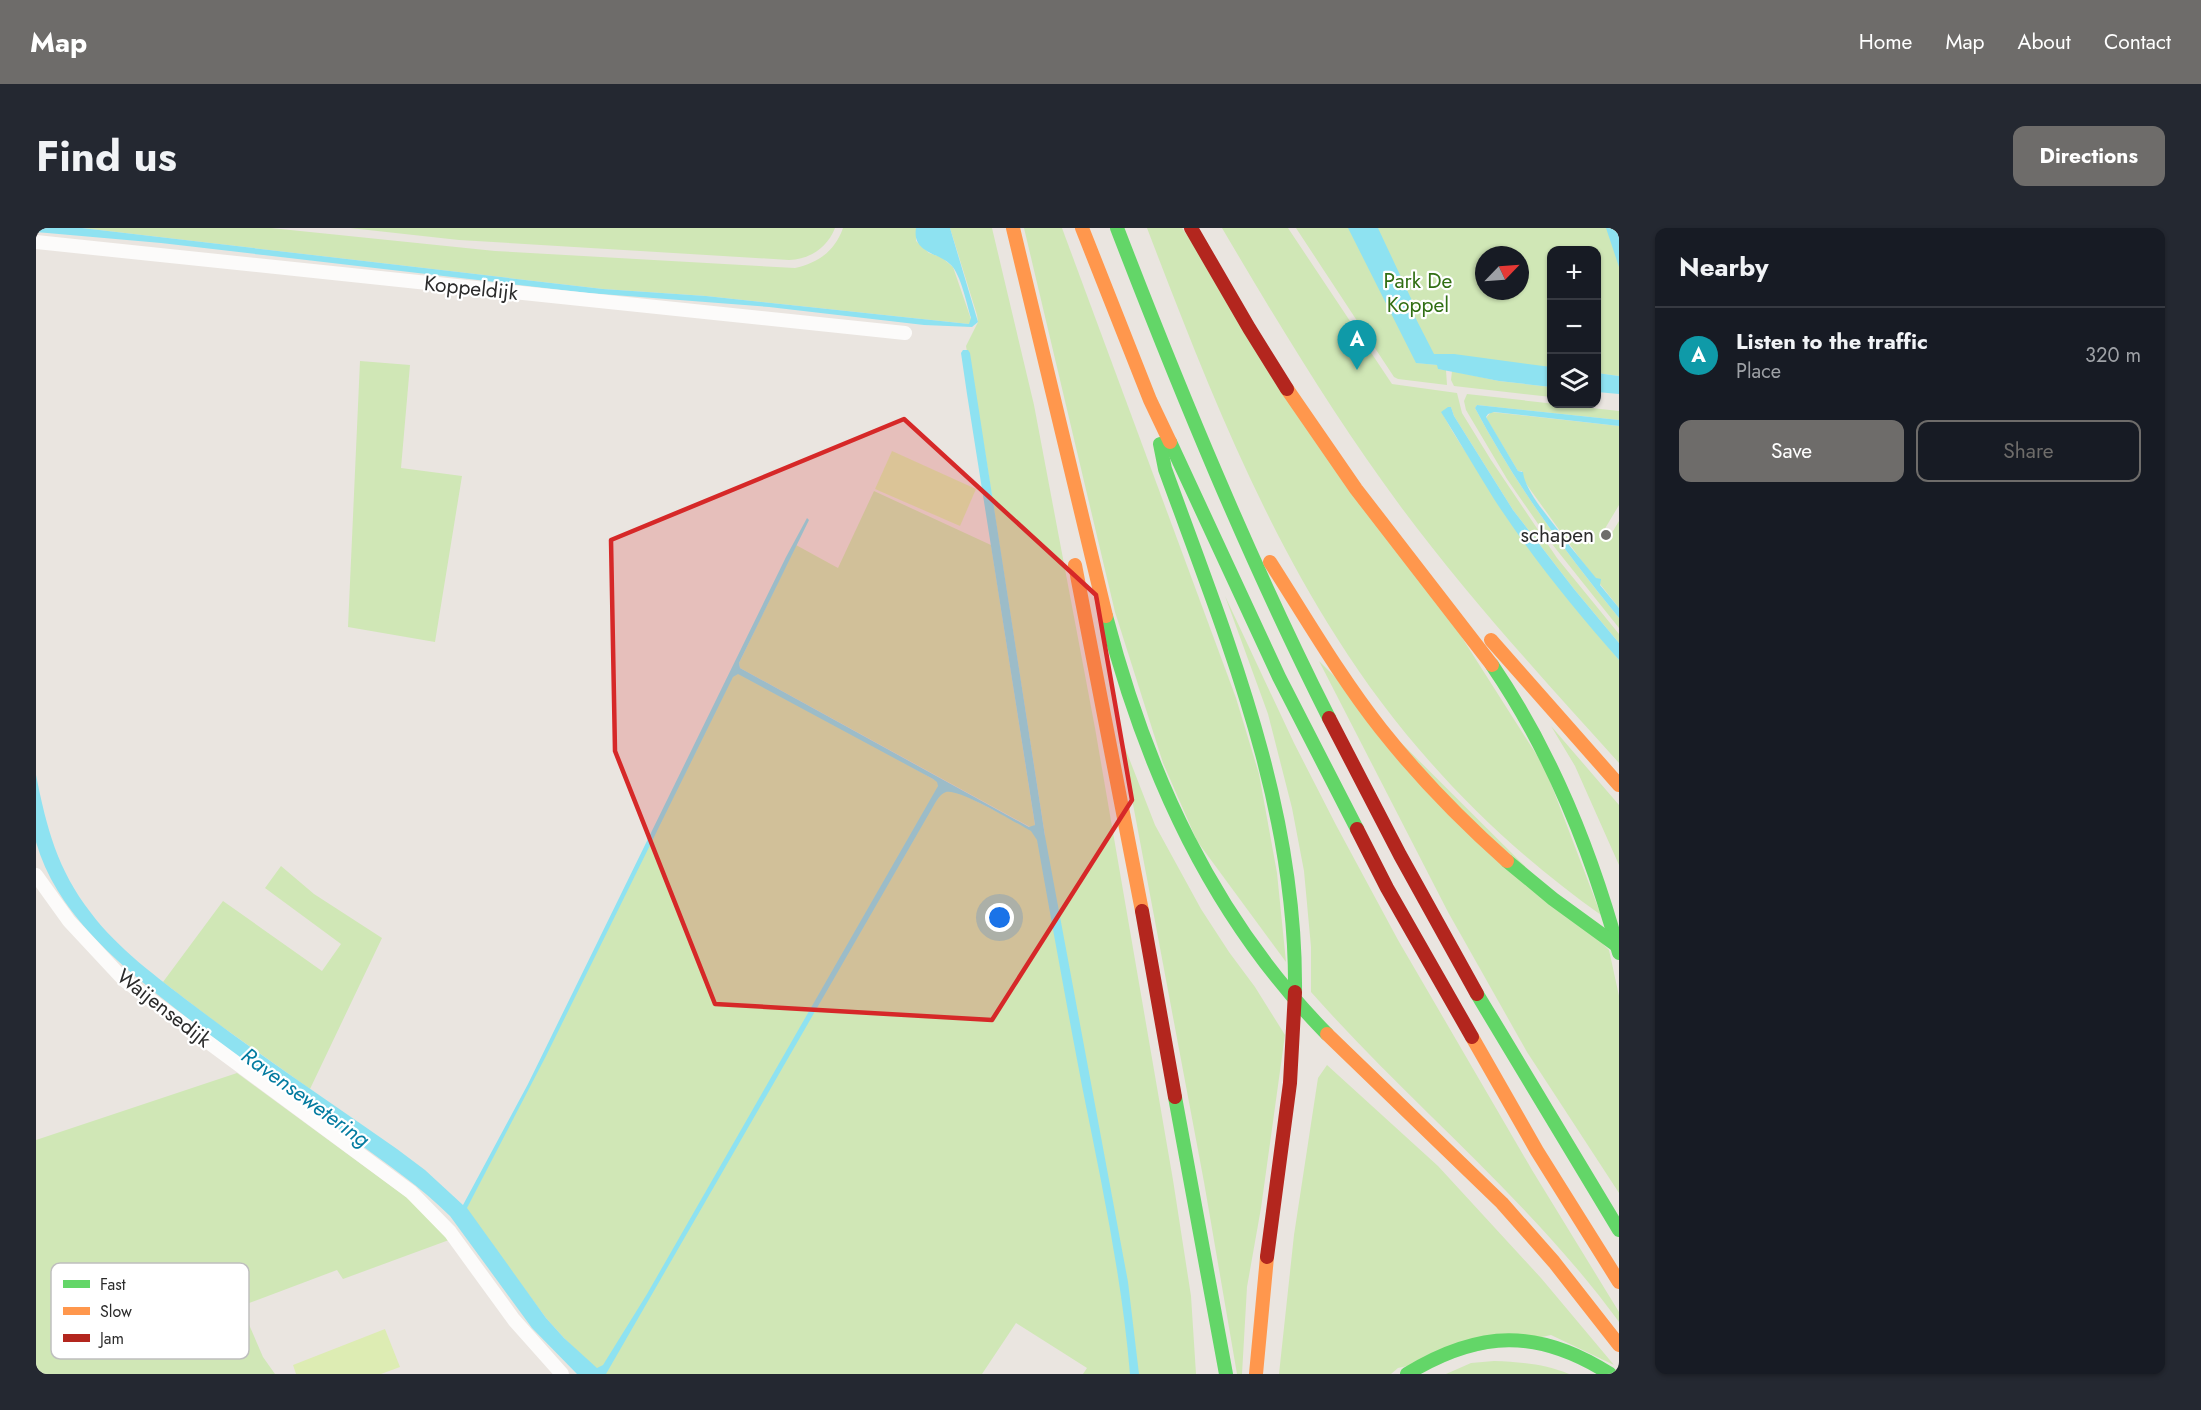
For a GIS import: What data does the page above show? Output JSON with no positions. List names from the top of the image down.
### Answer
{
  "streets": {
    "street": ["Koppeldijk", "Waijensedijk"]
  },
  "water": ["Ravensewetering"],
  "parks": ["Park De Koppel"],
  "places": ["schapen"],
  "legend": ["Fast", "Slow", "Jam"],
  "north": "top right",
  "page": {
    "header": "Map",
    "nav": [
      "Home",
      "Map",
      "About",
      "Contact"
    ],
    "title": "Find us",
    "buttons": [
      "Directions",
      ["Save", "Share"]
    ],
    "heading": "Nearby",
    "map_buttons": ["+", "−"],
    "list": [
      {
        "mark": "A",
        "name": "Listen to the traffic",
        "note": "Place",
        "value": "320 m"
      }
    ],
    "pins": "A"
  }
}
